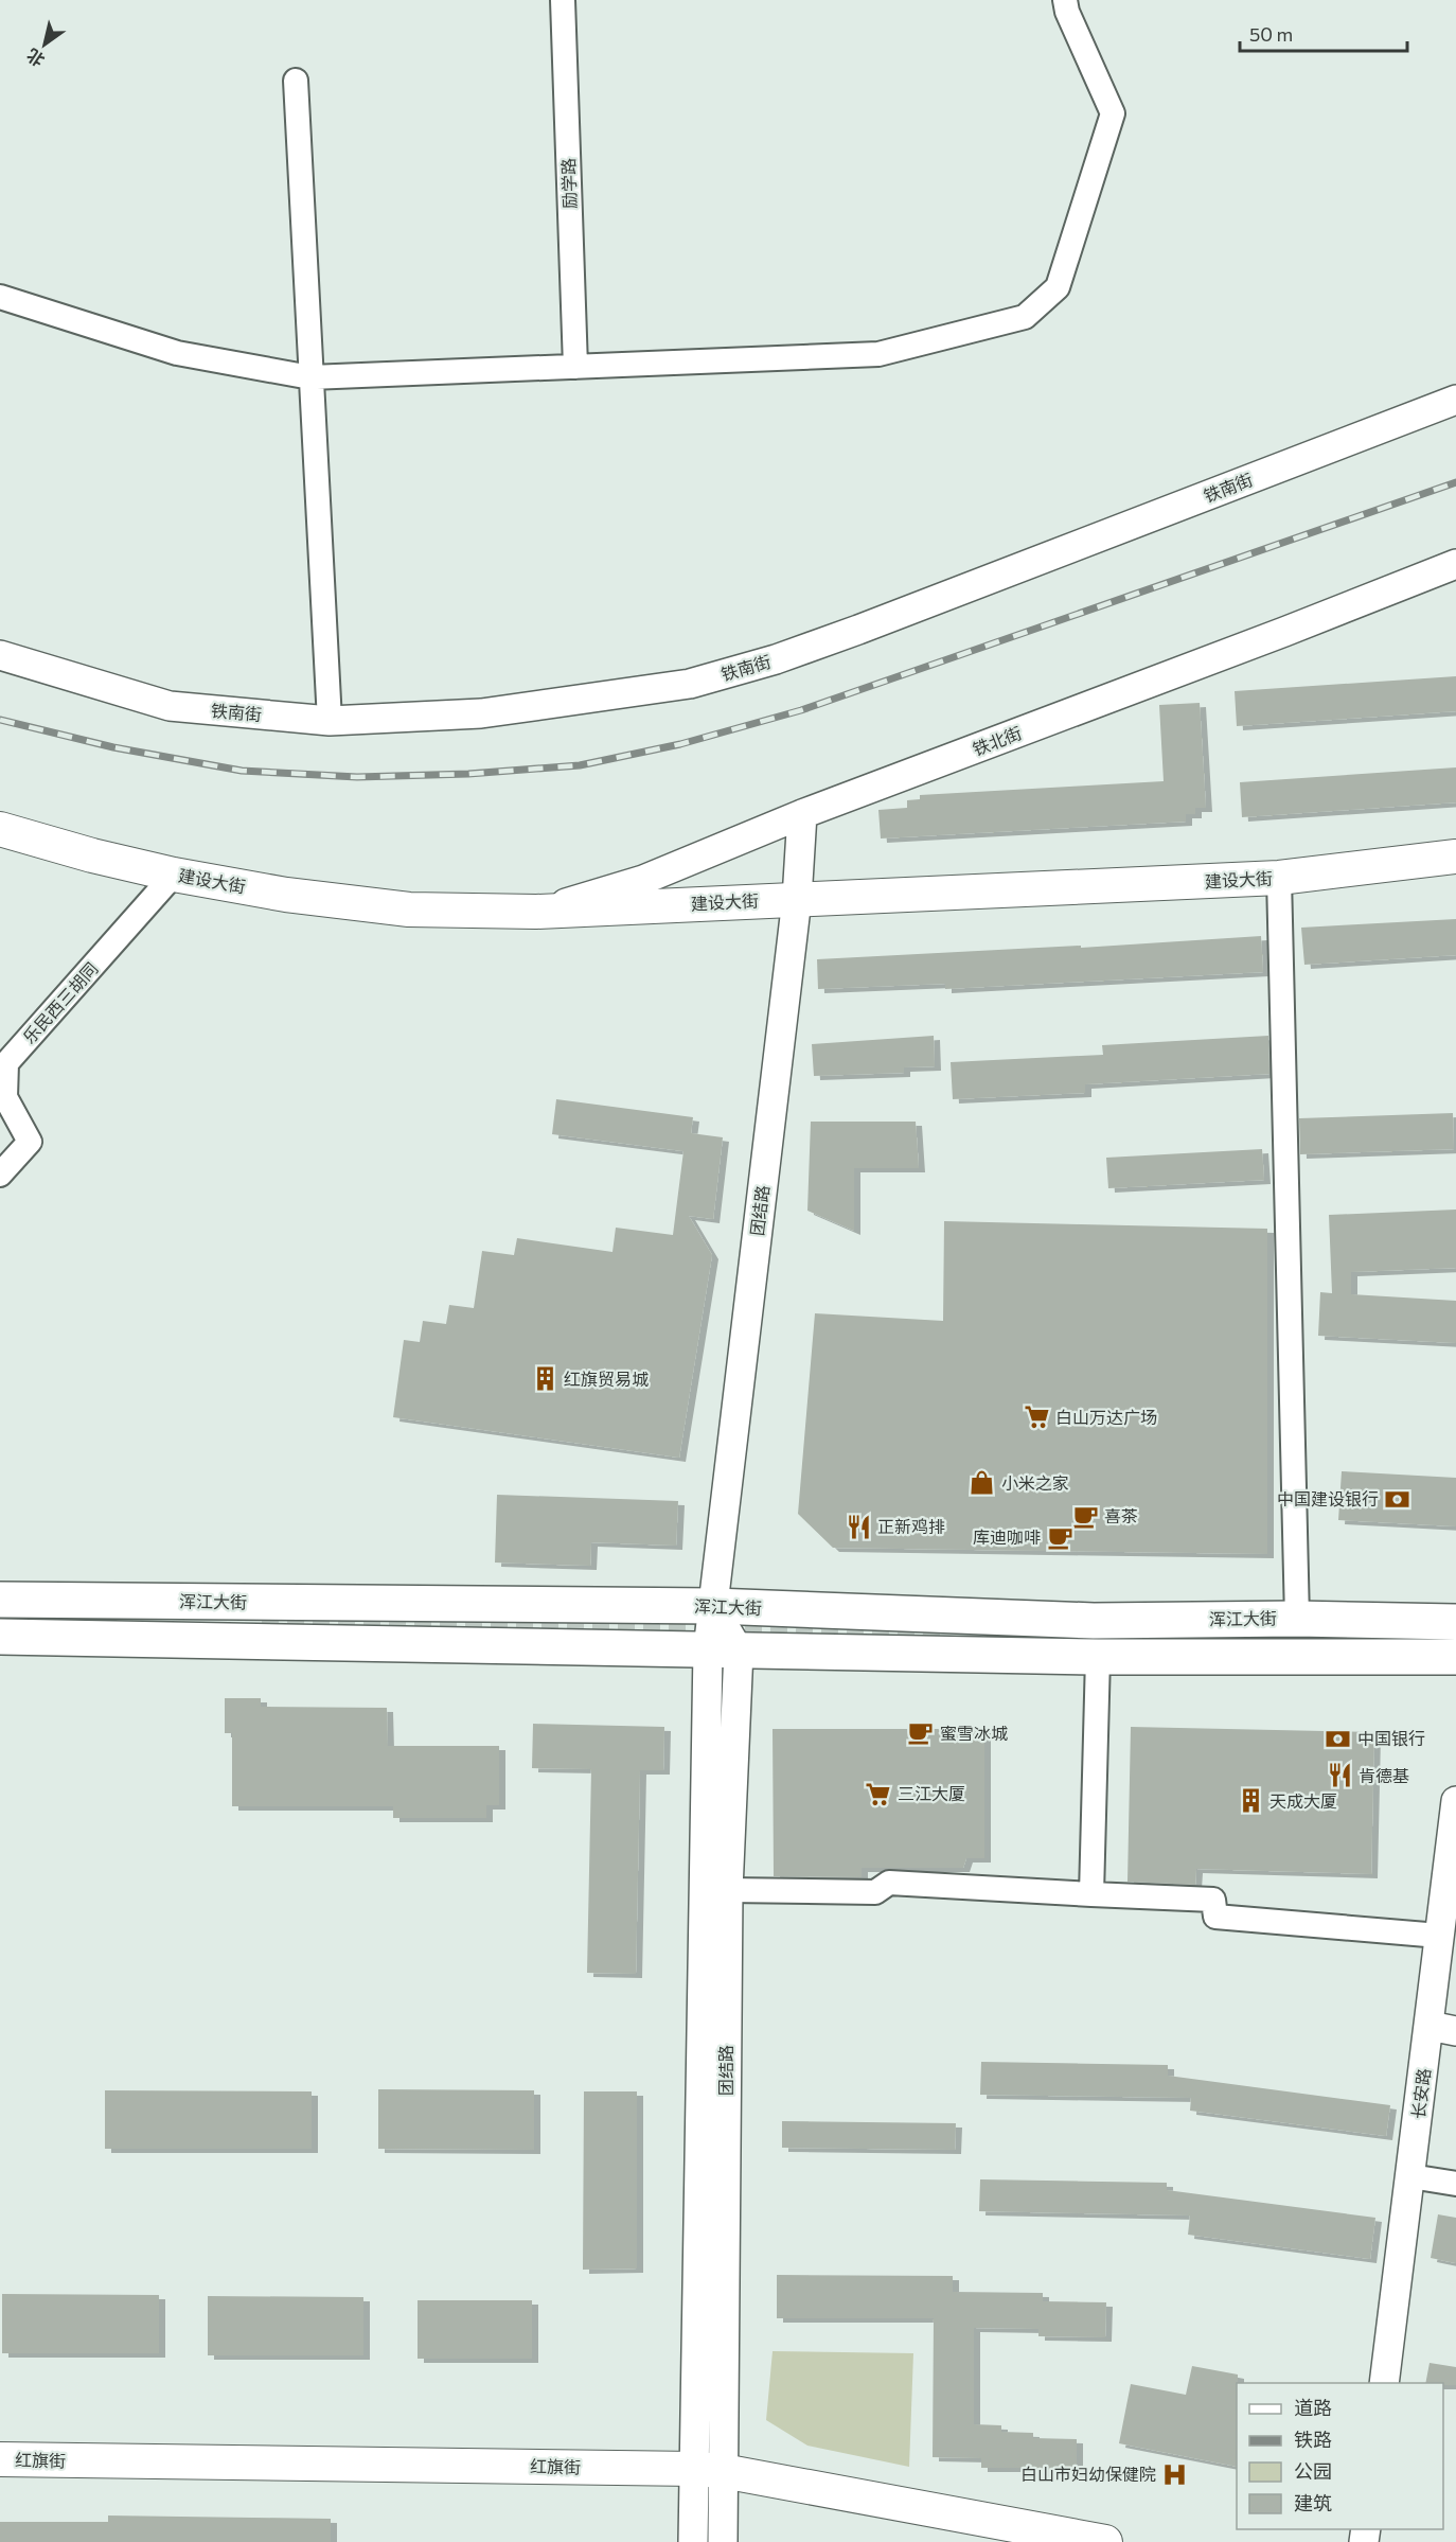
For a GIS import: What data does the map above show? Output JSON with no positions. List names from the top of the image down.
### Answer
{
  "streets": {
    "main road": ["建设大街", "浑江大街", "红旗街"],
    "street": [
      "励学路",
      "铁南街",
      "铁北街",
      "乐民西三胡同",
      "团结路",
      "长安路"
    ]
  },
  "crossings": [
    ["铁北街", "建设大街"],
    ["铁北街", "团结路"],
    ["建设大街", "乐民西三胡同"],
    ["建设大街", "团结路"],
    ["团结路", "浑江大街"],
    ["团结路", "红旗街"]
  ],
  "places": {
    "building": ["红旗贸易城", "天成大厦"],
    "supermarket": ["白山万达广场", "三江大厦"],
    "shop": ["小米之家"],
    "bank": ["中国建设银行", "中国银行"],
    "cafe": ["喜茶", "库迪咖啡", "蜜雪冰城"],
    "restaurant": ["正新鸡排", "肯德基"],
    "hospital": ["白山市妇幼保健院"]
  },
  "legend": [
    "道路",
    "铁路",
    "公园",
    "建筑"
  ],
  "scale_bar": "50 m",
  "north": "bottom left"
}
